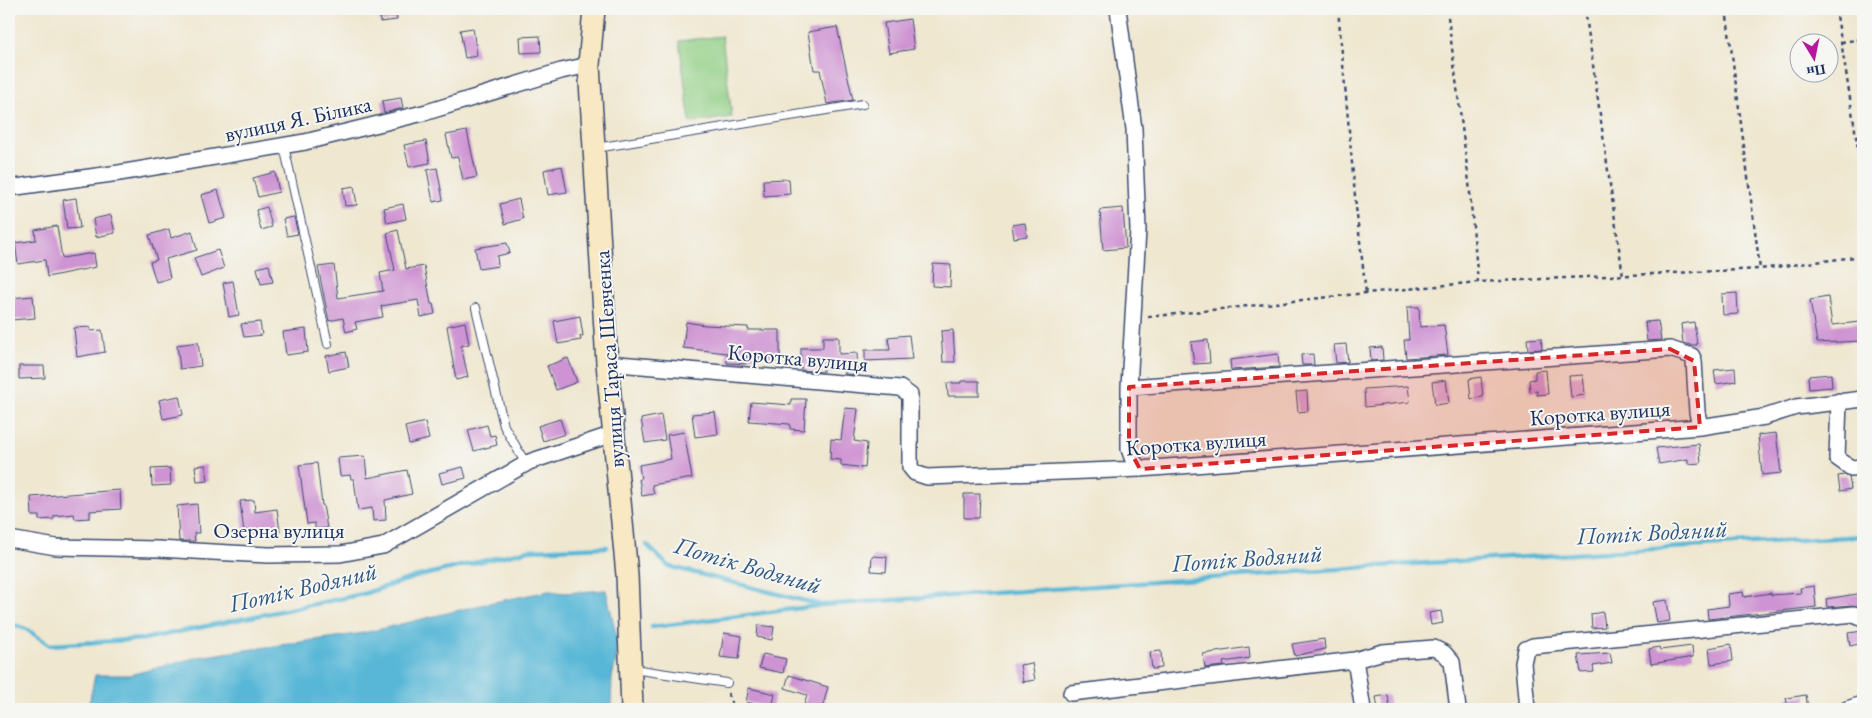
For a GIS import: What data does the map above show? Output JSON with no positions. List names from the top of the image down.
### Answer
{
  "streets": {
    "street": [
      "вулиця Я. Білика",
      "Коротка вулиця",
      "вулиця Тараса Шевченка",
      "Озерна вулиця"
    ]
  },
  "crossings": [
    ["вулиця Я. Білика", "вулиця Тараса Шевченка"],
    ["Коротка вулиця", "вулиця Тараса Шевченка"],
    ["вулиця Тараса Шевченка", "Озерна вулиця"]
  ],
  "water": ["Потік Водяний"],
  "north": "bottom"
}
